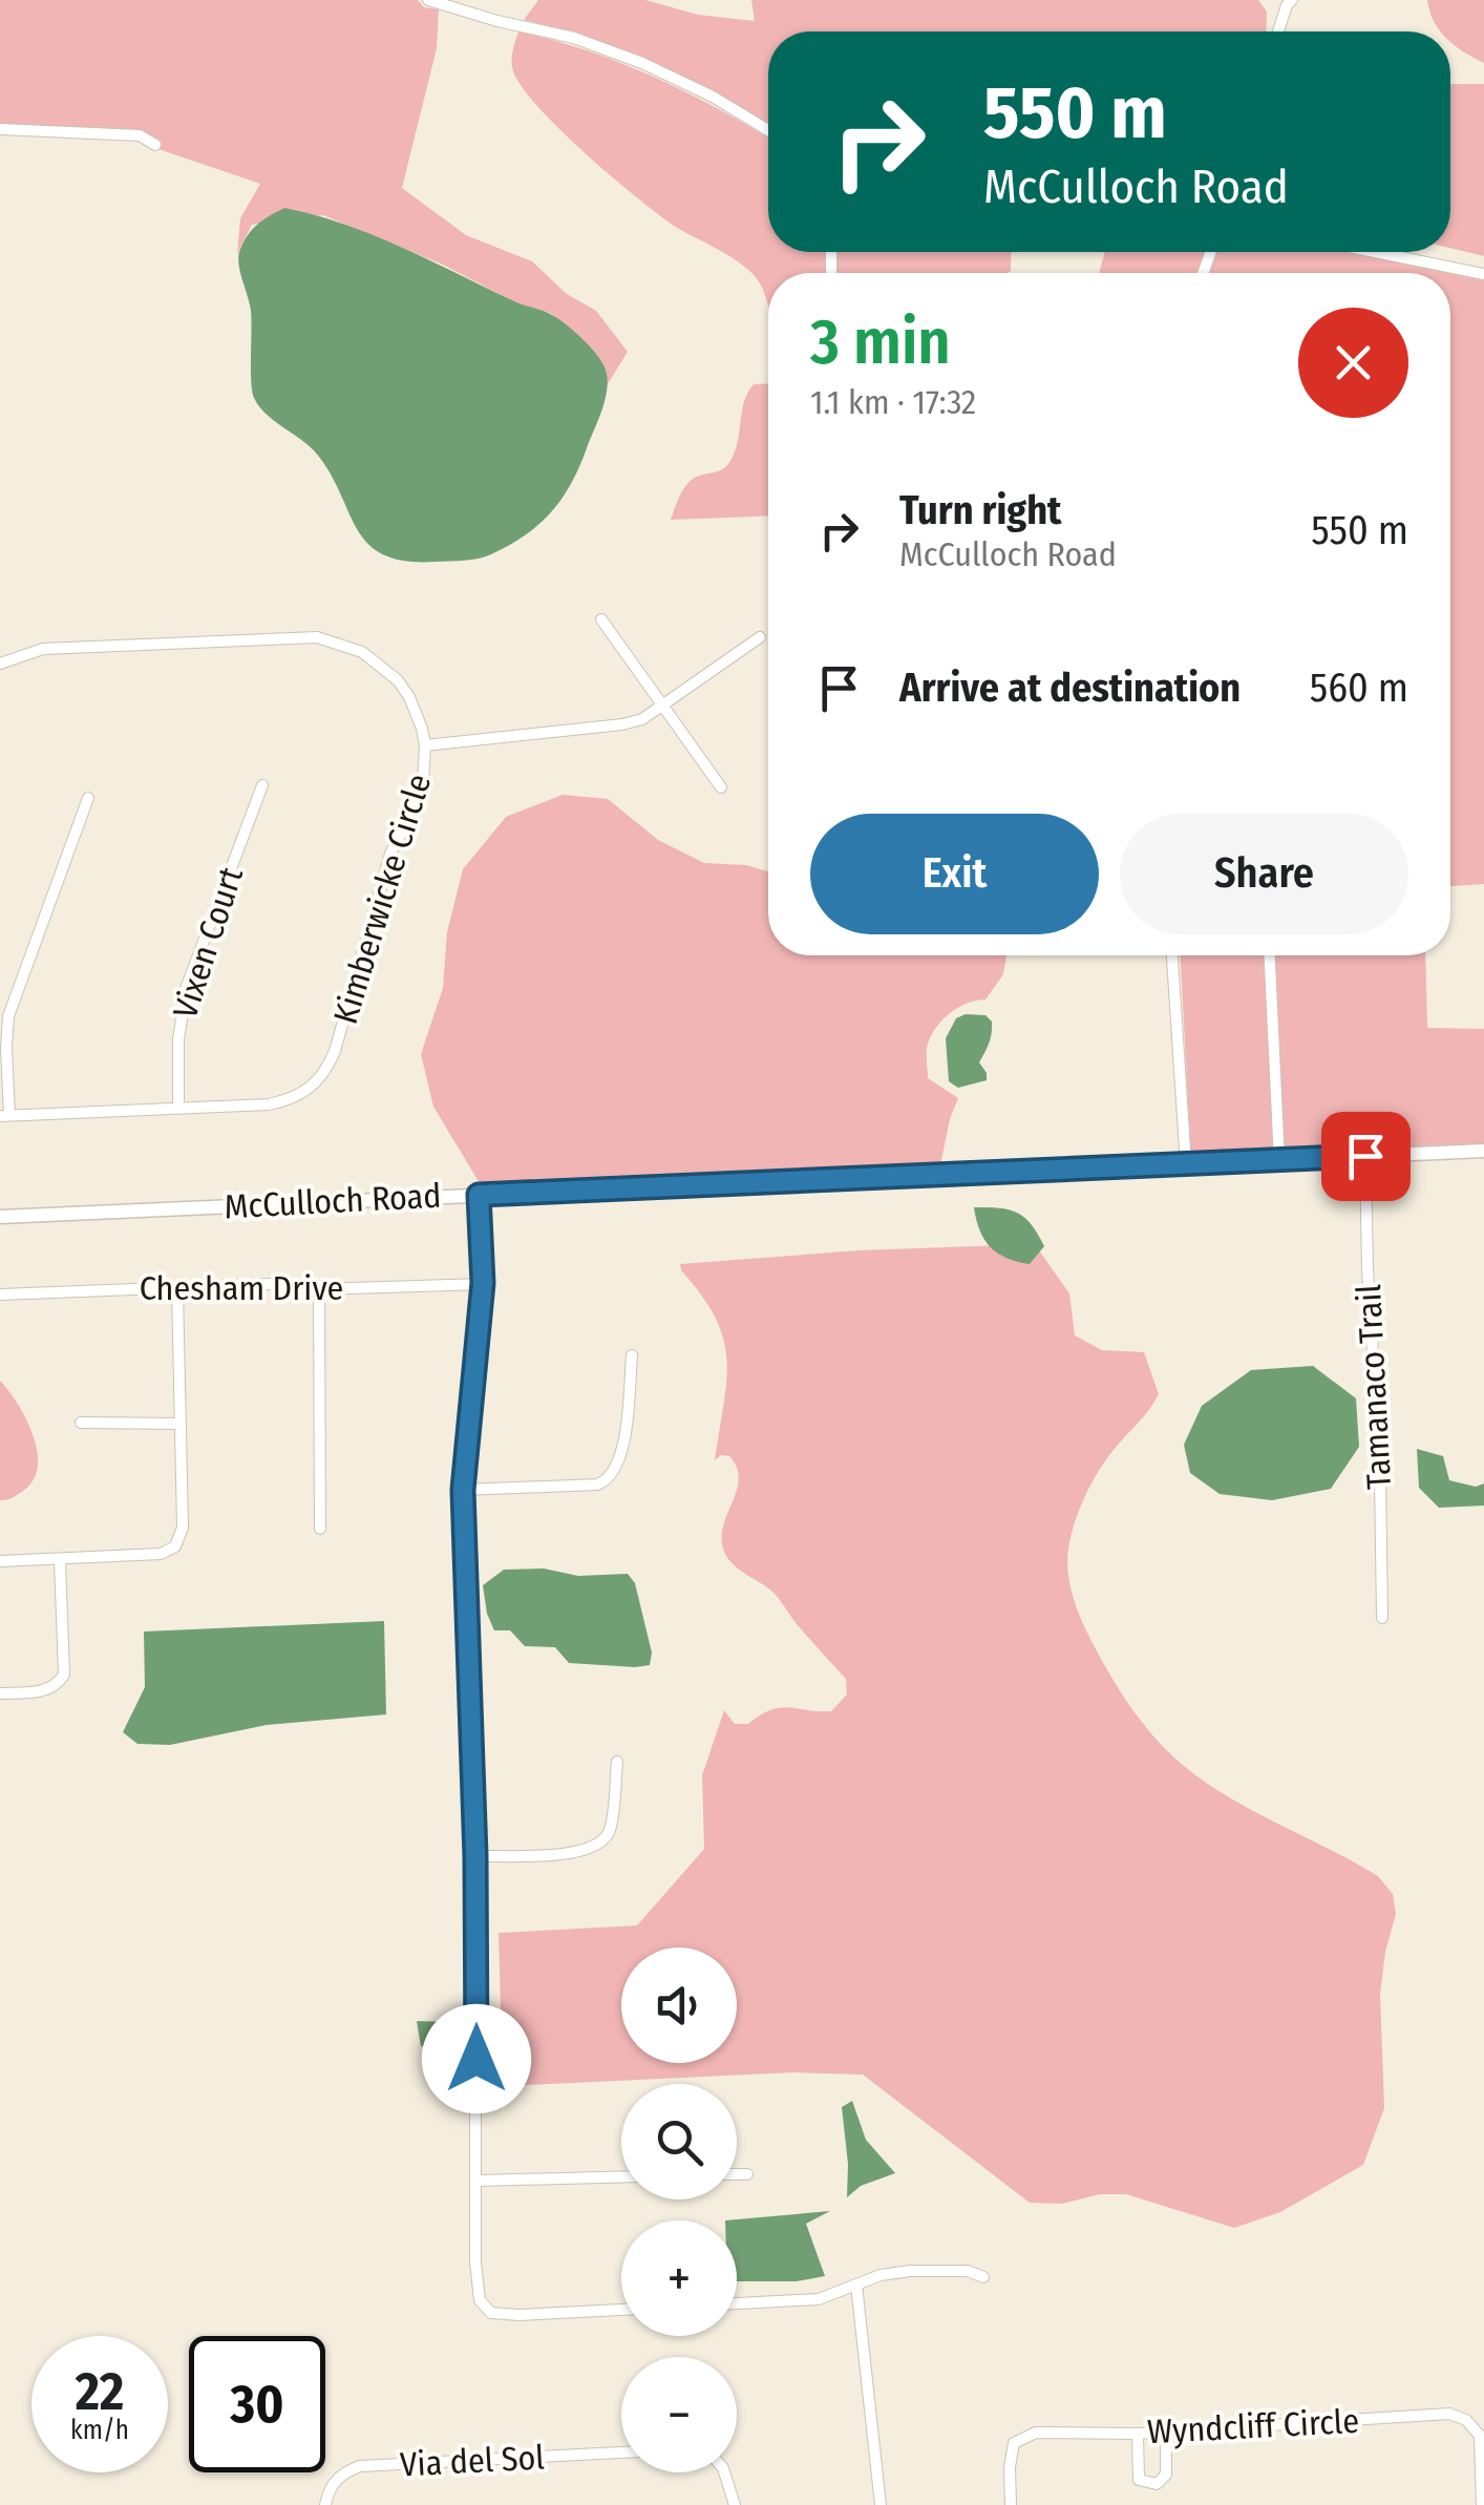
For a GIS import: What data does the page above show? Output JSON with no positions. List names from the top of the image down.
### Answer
{
  "streets": {
    "street": [
      "Kimberwicke Circle",
      "Vixen Court",
      "McCulloch Road",
      "Chesham Drive",
      "Tamanaco Trail",
      "Wyndcliff Circle",
      "Via del Sol"
    ]
  },
  "crossings": [
    ["Kimberwicke Circle", "Vixen Court"],
    ["McCulloch Road", "Tamanaco Trail"]
  ],
  "page": {
    "turn": ["550 m", "McCulloch Road"],
    "heading": ["3 min", "1.1 km · 17:32"],
    "list": [
      {
        "name": "Turn right",
        "note": "McCulloch Road",
        "value": "550 m"
      },
      {
        "name": "Arrive at destination",
        "value": "560 m"
      }
    ],
    "buttons": ["Exit", "Share"],
    "map_buttons": ["+", "−"],
    "speed": "22 km/h",
    "limit": "30"
  }
}
